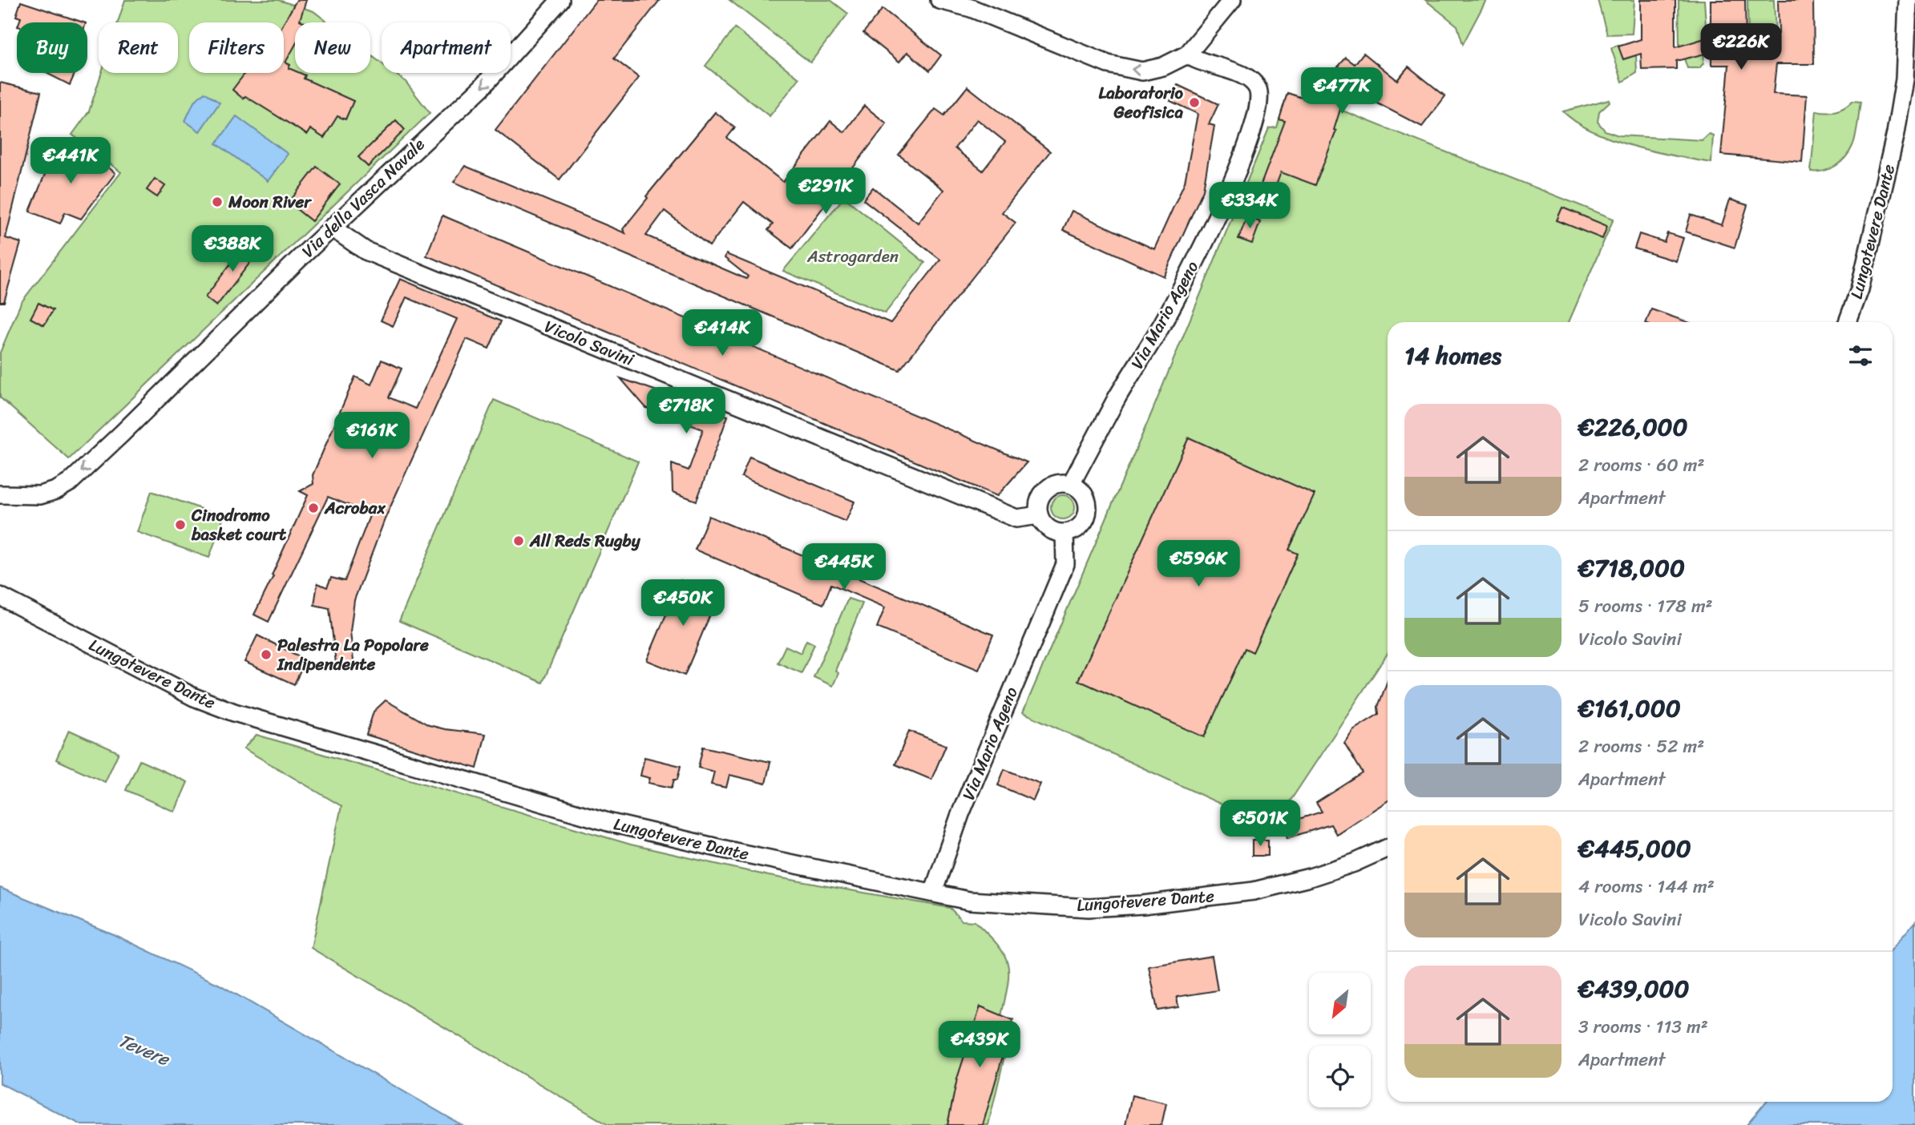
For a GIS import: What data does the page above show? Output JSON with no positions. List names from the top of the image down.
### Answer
{
  "streets": {
    "street": [
      "Via della Vasca Navale",
      "Lungotevere Dante",
      "Via Mario Ageno",
      "Vicolo Savini"
    ]
  },
  "crossings": [
    ["Via della Vasca Navale", "Vicolo Savini"],
    ["Lungotevere Dante", "Via Mario Ageno"],
    ["Via Mario Ageno", "Vicolo Savini"]
  ],
  "one_way": ["Via della Vasca Navale"],
  "water": ["Tevere"],
  "parks": ["Astrogarden"],
  "places": [
    "Laboratorio Geofisica",
    "Moon River",
    "Acrobax",
    "Cinodromo basket court",
    "All Reds Rugby",
    "Palestra La Popolare Indipendente"
  ],
  "north": "bottom left",
  "page": {
    "chip": [
      "Buy",
      "Rent",
      "Filters",
      "New",
      "Apartment"
    ],
    "price": [
      "€226K",
      "€477K",
      "€441K",
      "€291K",
      "€334K",
      "€388K",
      "€414K",
      "€718K",
      "€161K",
      "€596K",
      "€445K",
      "€450K",
      "€501K",
      "€439K"
    ],
    "heading": "14 homes",
    "list": [
      {
        "name": "€226,000",
        "note": "2 rooms · 60 m² · Apartment"
      },
      {
        "name": "€718,000",
        "note": "5 rooms · 178 m² · Vicolo Savini"
      },
      {
        "name": "€161,000",
        "note": "2 rooms · 52 m² · Apartment"
      },
      {
        "name": "€445,000",
        "note": "4 rooms · 144 m² · Vicolo Savini"
      },
      {
        "name": "€439,000",
        "note": "3 rooms · 113 m² · Apartment"
      }
    ]
  }
}
